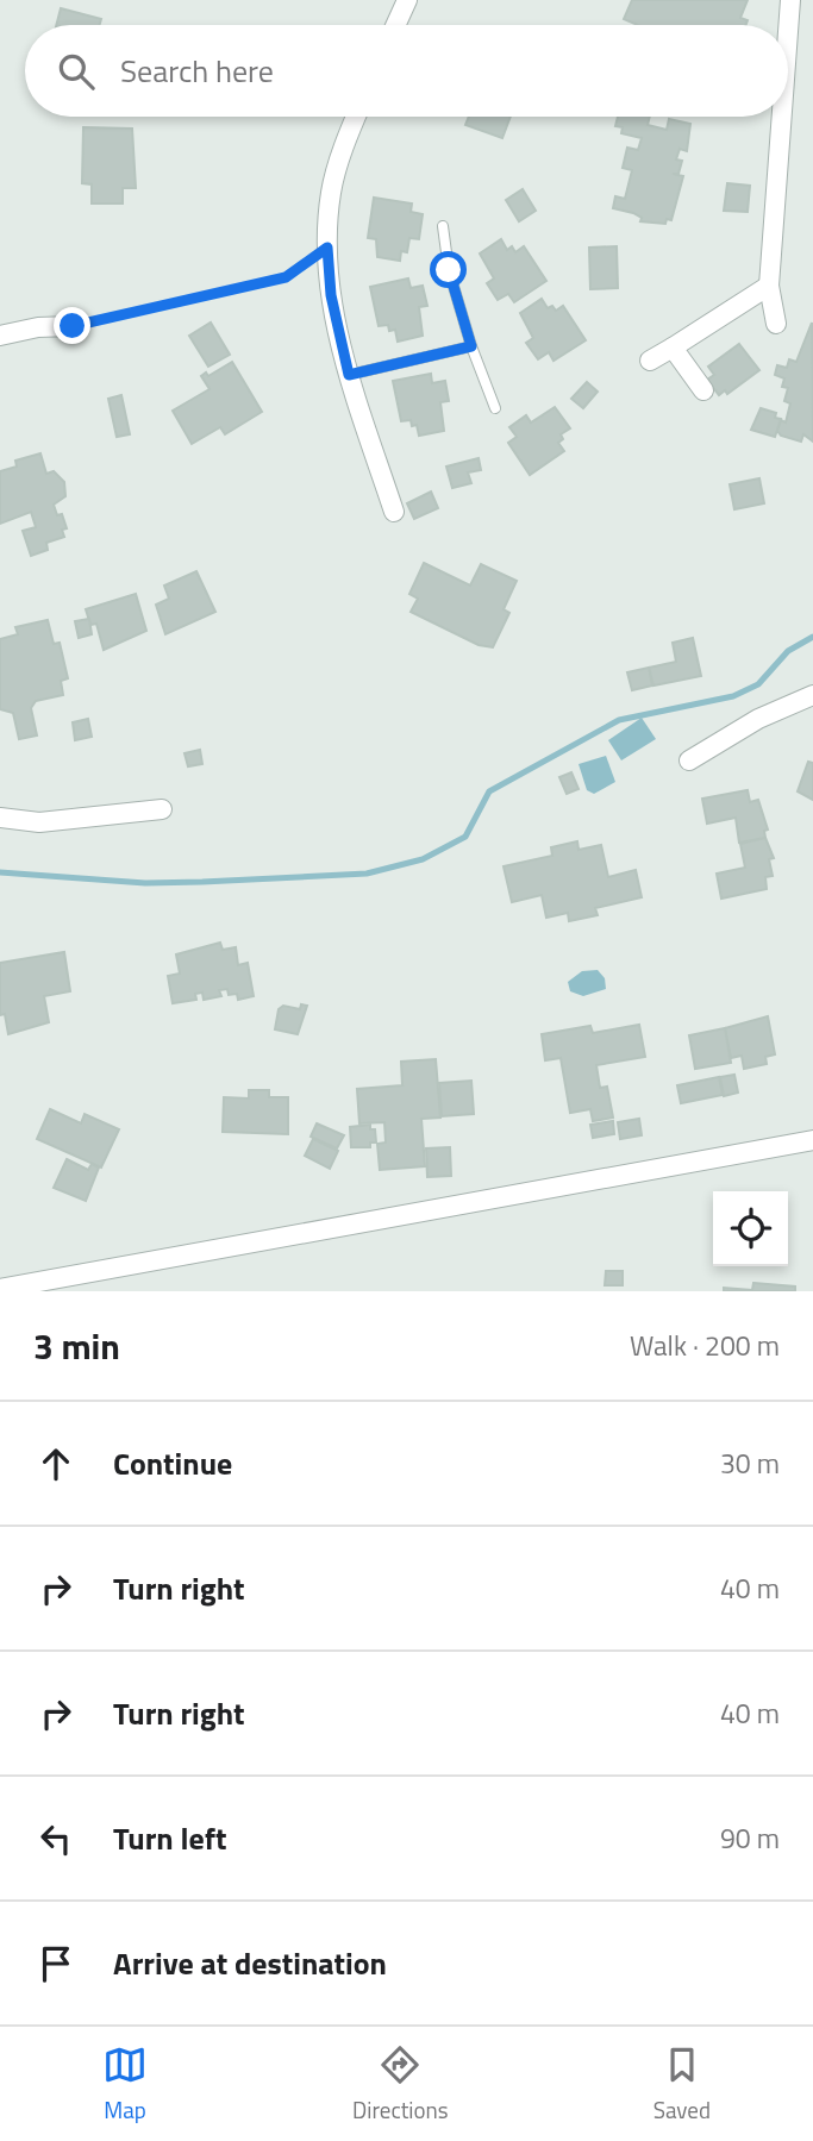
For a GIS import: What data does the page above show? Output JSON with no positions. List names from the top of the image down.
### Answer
{
  "page": {
    "search": "Search here",
    "heading": ["3 min", "Walk · 200 m"],
    "list": [
      ["Continue", "30 m"],
      ["Turn right", "40 m"],
      ["Turn right", "40 m"],
      ["Turn left", "90 m"],
      "Arrive at destination"
    ],
    "nav": ["Map", "Directions", "Saved"]
  }
}
